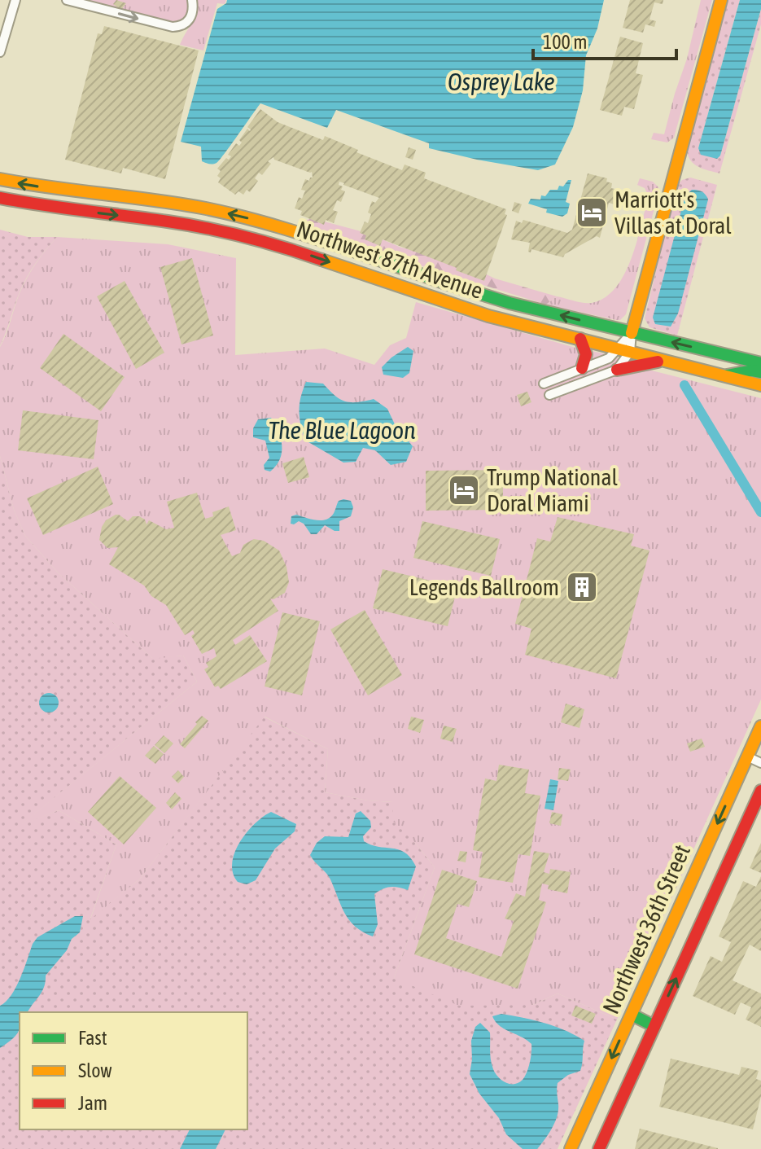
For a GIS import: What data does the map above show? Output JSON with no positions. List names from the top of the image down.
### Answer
{
  "streets": {
    "main road": ["Northwest 87th Avenue", "Northwest 36th Street"]
  },
  "water": ["Osprey Lake", "The Blue Lagoon"],
  "places": {
    "hotel": ["Marriott's Villas at Doral", "Trump National Doral Miami"],
    "building": ["Legends Ballroom"]
  },
  "legend": ["Fast", "Slow", "Jam"],
  "scale_bar": "100 m"
}
